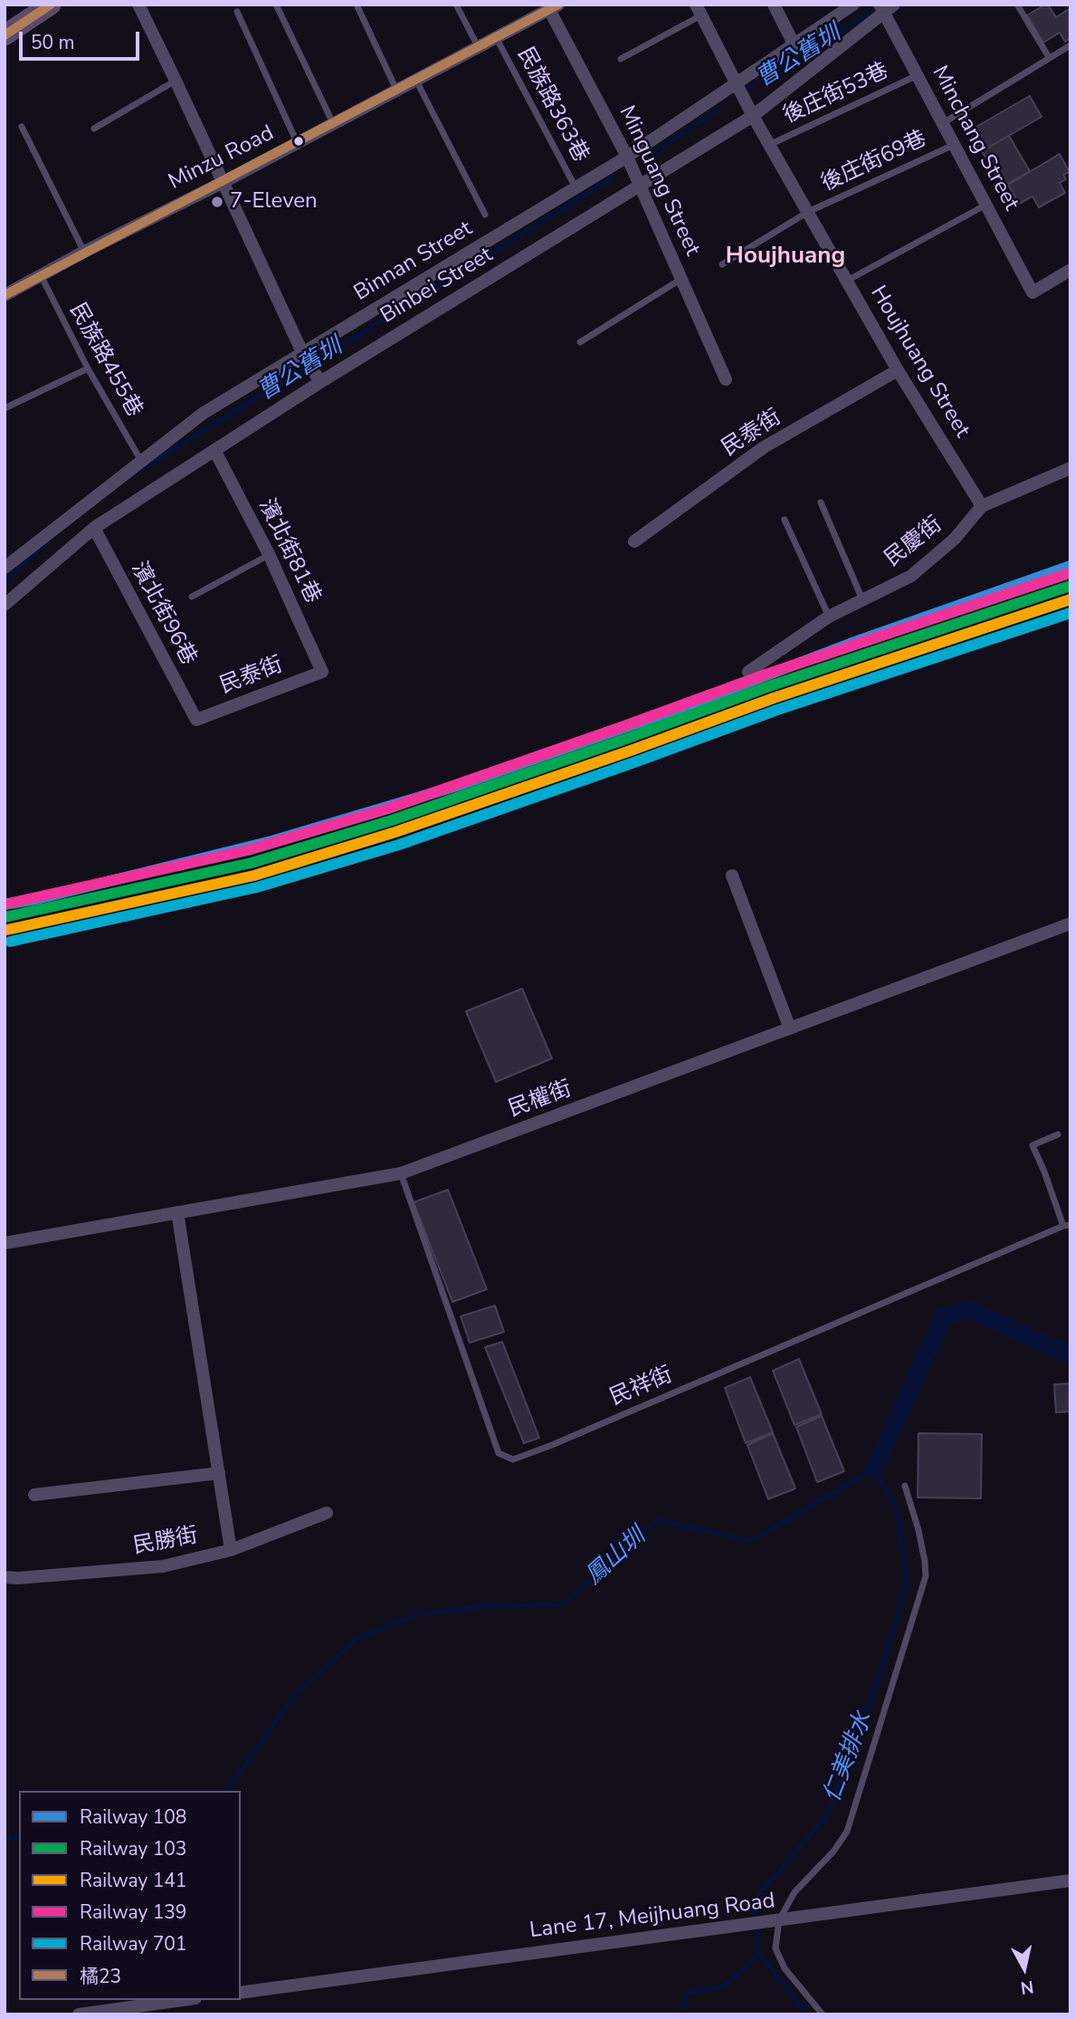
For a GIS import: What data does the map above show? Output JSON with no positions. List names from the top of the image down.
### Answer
{
  "streets": {
    "street": [
      "Minchang Street",
      "Minzu Road",
      "Minguang Street",
      "Binnan Street",
      "Binbei Street",
      "Houjhuang Street",
      "民泰街",
      "民慶街",
      "濱北街81巷",
      "濱北街96巷",
      "民權街",
      "民勝街",
      "Lane 17, Meijhuang Road"
    ],
    "lane": [
      "後庄街53巷",
      "民族路363巷",
      "後庄街69巷",
      "民族路455巷",
      "民祥街"
    ]
  },
  "crossings": [
    ["後庄街53巷", "Minchang Street"],
    ["後庄街53巷", "Houjhuang Street"],
    ["民族路363巷", "Minzu Road"],
    ["民族路363巷", "Binnan Street"],
    ["Minchang Street", "後庄街69巷"],
    ["Minchang Street", "Binbei Street"],
    ["Minzu Road", "Minguang Street"],
    ["Minzu Road", "民族路455巷"],
    ["後庄街69巷", "Houjhuang Street"],
    ["Minguang Street", "Binnan Street"],
    ["Minguang Street", "Binbei Street"],
    ["Binnan Street", "民族路455巷"],
    ["Binnan Street", "Houjhuang Street"],
    ["Binbei Street", "Houjhuang Street"],
    ["Binbei Street", "濱北街81巷"],
    ["Binbei Street", "濱北街96巷"],
    ["Houjhuang Street", "民泰街"],
    ["Houjhuang Street", "民慶街"],
    ["民泰街", "濱北街81巷"],
    ["民泰街", "濱北街96巷"],
    ["民權街", "民祥街"]
  ],
  "districts": ["Houjhuang"],
  "water": ["曹公舊圳", "鳳山圳", "仁美排水"],
  "places": ["7-Eleven"],
  "lines": [
    "transit line 橘23",
    "rail line 108",
    "rail line 139",
    "rail line 103",
    "rail line 141",
    "rail line 701"
  ],
  "legend": [
    "Railway 108",
    "Railway 103",
    "Railway 141",
    "Railway 139",
    "Railway 701",
    "橘23"
  ],
  "scale_bar": "50 m",
  "north": "bottom"
}
